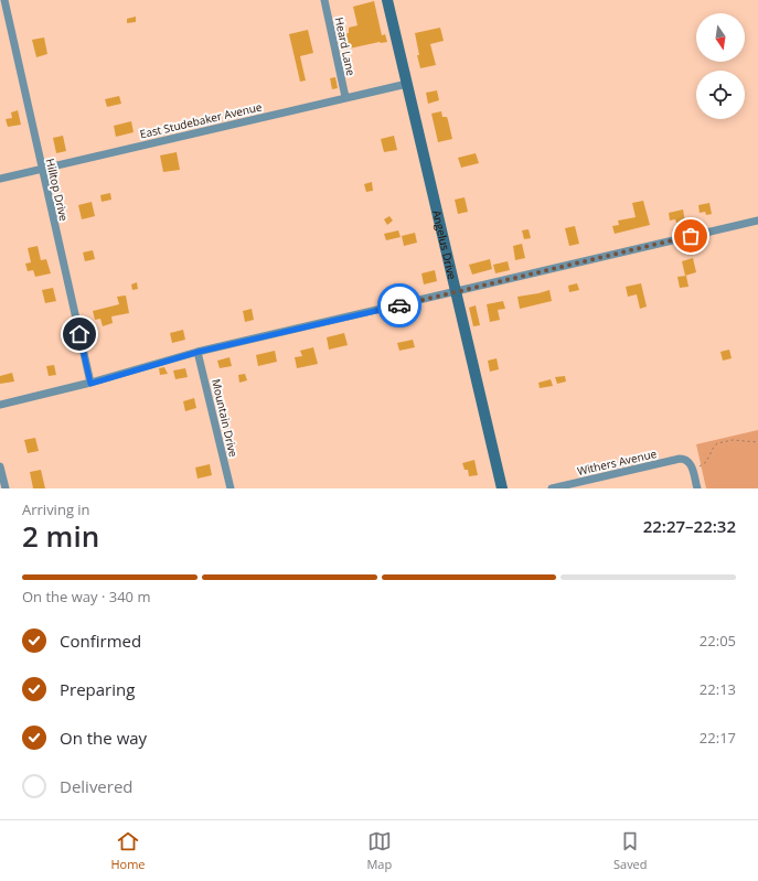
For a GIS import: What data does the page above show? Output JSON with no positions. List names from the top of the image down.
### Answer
{
  "streets": {
    "street": [
      "Heard Lane",
      "East Studebaker Avenue",
      "Hilltop Drive",
      "Angelus Drive",
      "Mountain Drive",
      "Withers Avenue"
    ]
  },
  "crossings": [
    ["Heard Lane", "East Studebaker Avenue"],
    ["East Studebaker Avenue", "Hilltop Drive"],
    ["East Studebaker Avenue", "Angelus Drive"]
  ],
  "north": "bottom",
  "page": {
    "heading": ["2 min", "Arriving in", "22:27–22:32"],
    "bar": "On the way · 340 m",
    "list": [
      ["Confirmed", "22:05"],
      ["Preparing", "22:13"],
      ["On the way", "22:17"],
      "Delivered"
    ],
    "tabs": ["Home", "Map", "Saved"]
  }
}
